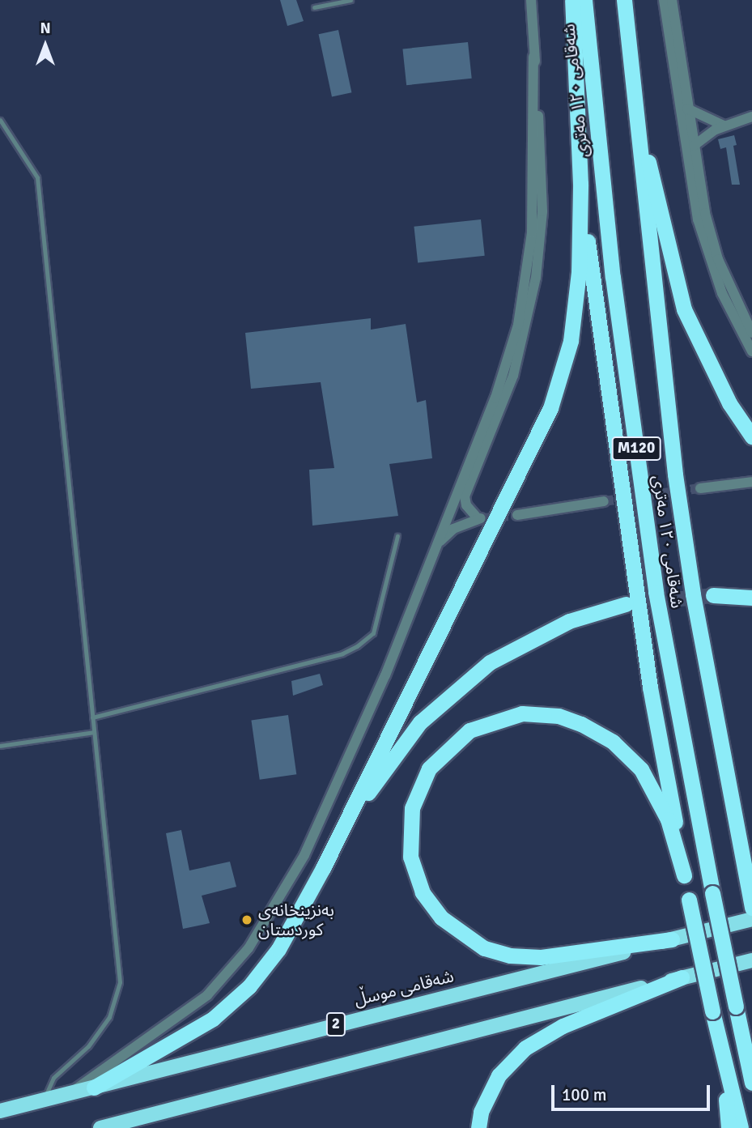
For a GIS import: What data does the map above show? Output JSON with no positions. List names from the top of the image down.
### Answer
{
  "streets": {
    "highway": [
      "شەقامی ١٢٠ مەتری",
      "M120",
      "شەقامی موسڵ",
      "2"
    ]
  },
  "places": ["بەنزینخانەی کوردستان"],
  "scale_bar": "100 m",
  "north": "top"
}
